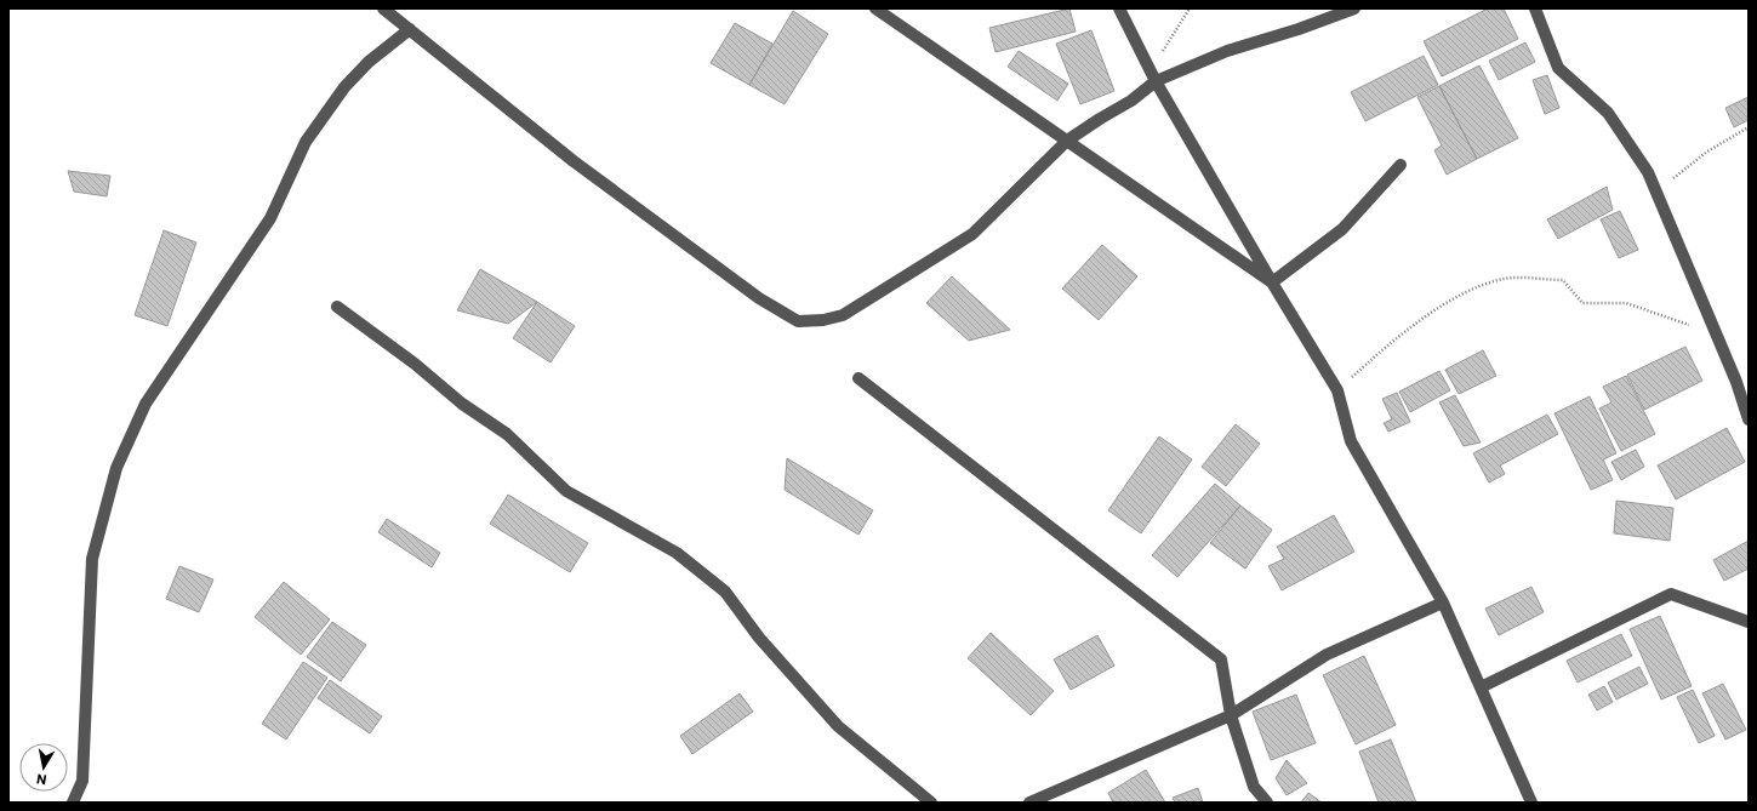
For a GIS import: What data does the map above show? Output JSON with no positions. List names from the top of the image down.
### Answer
{
  "north": "bottom"
}
